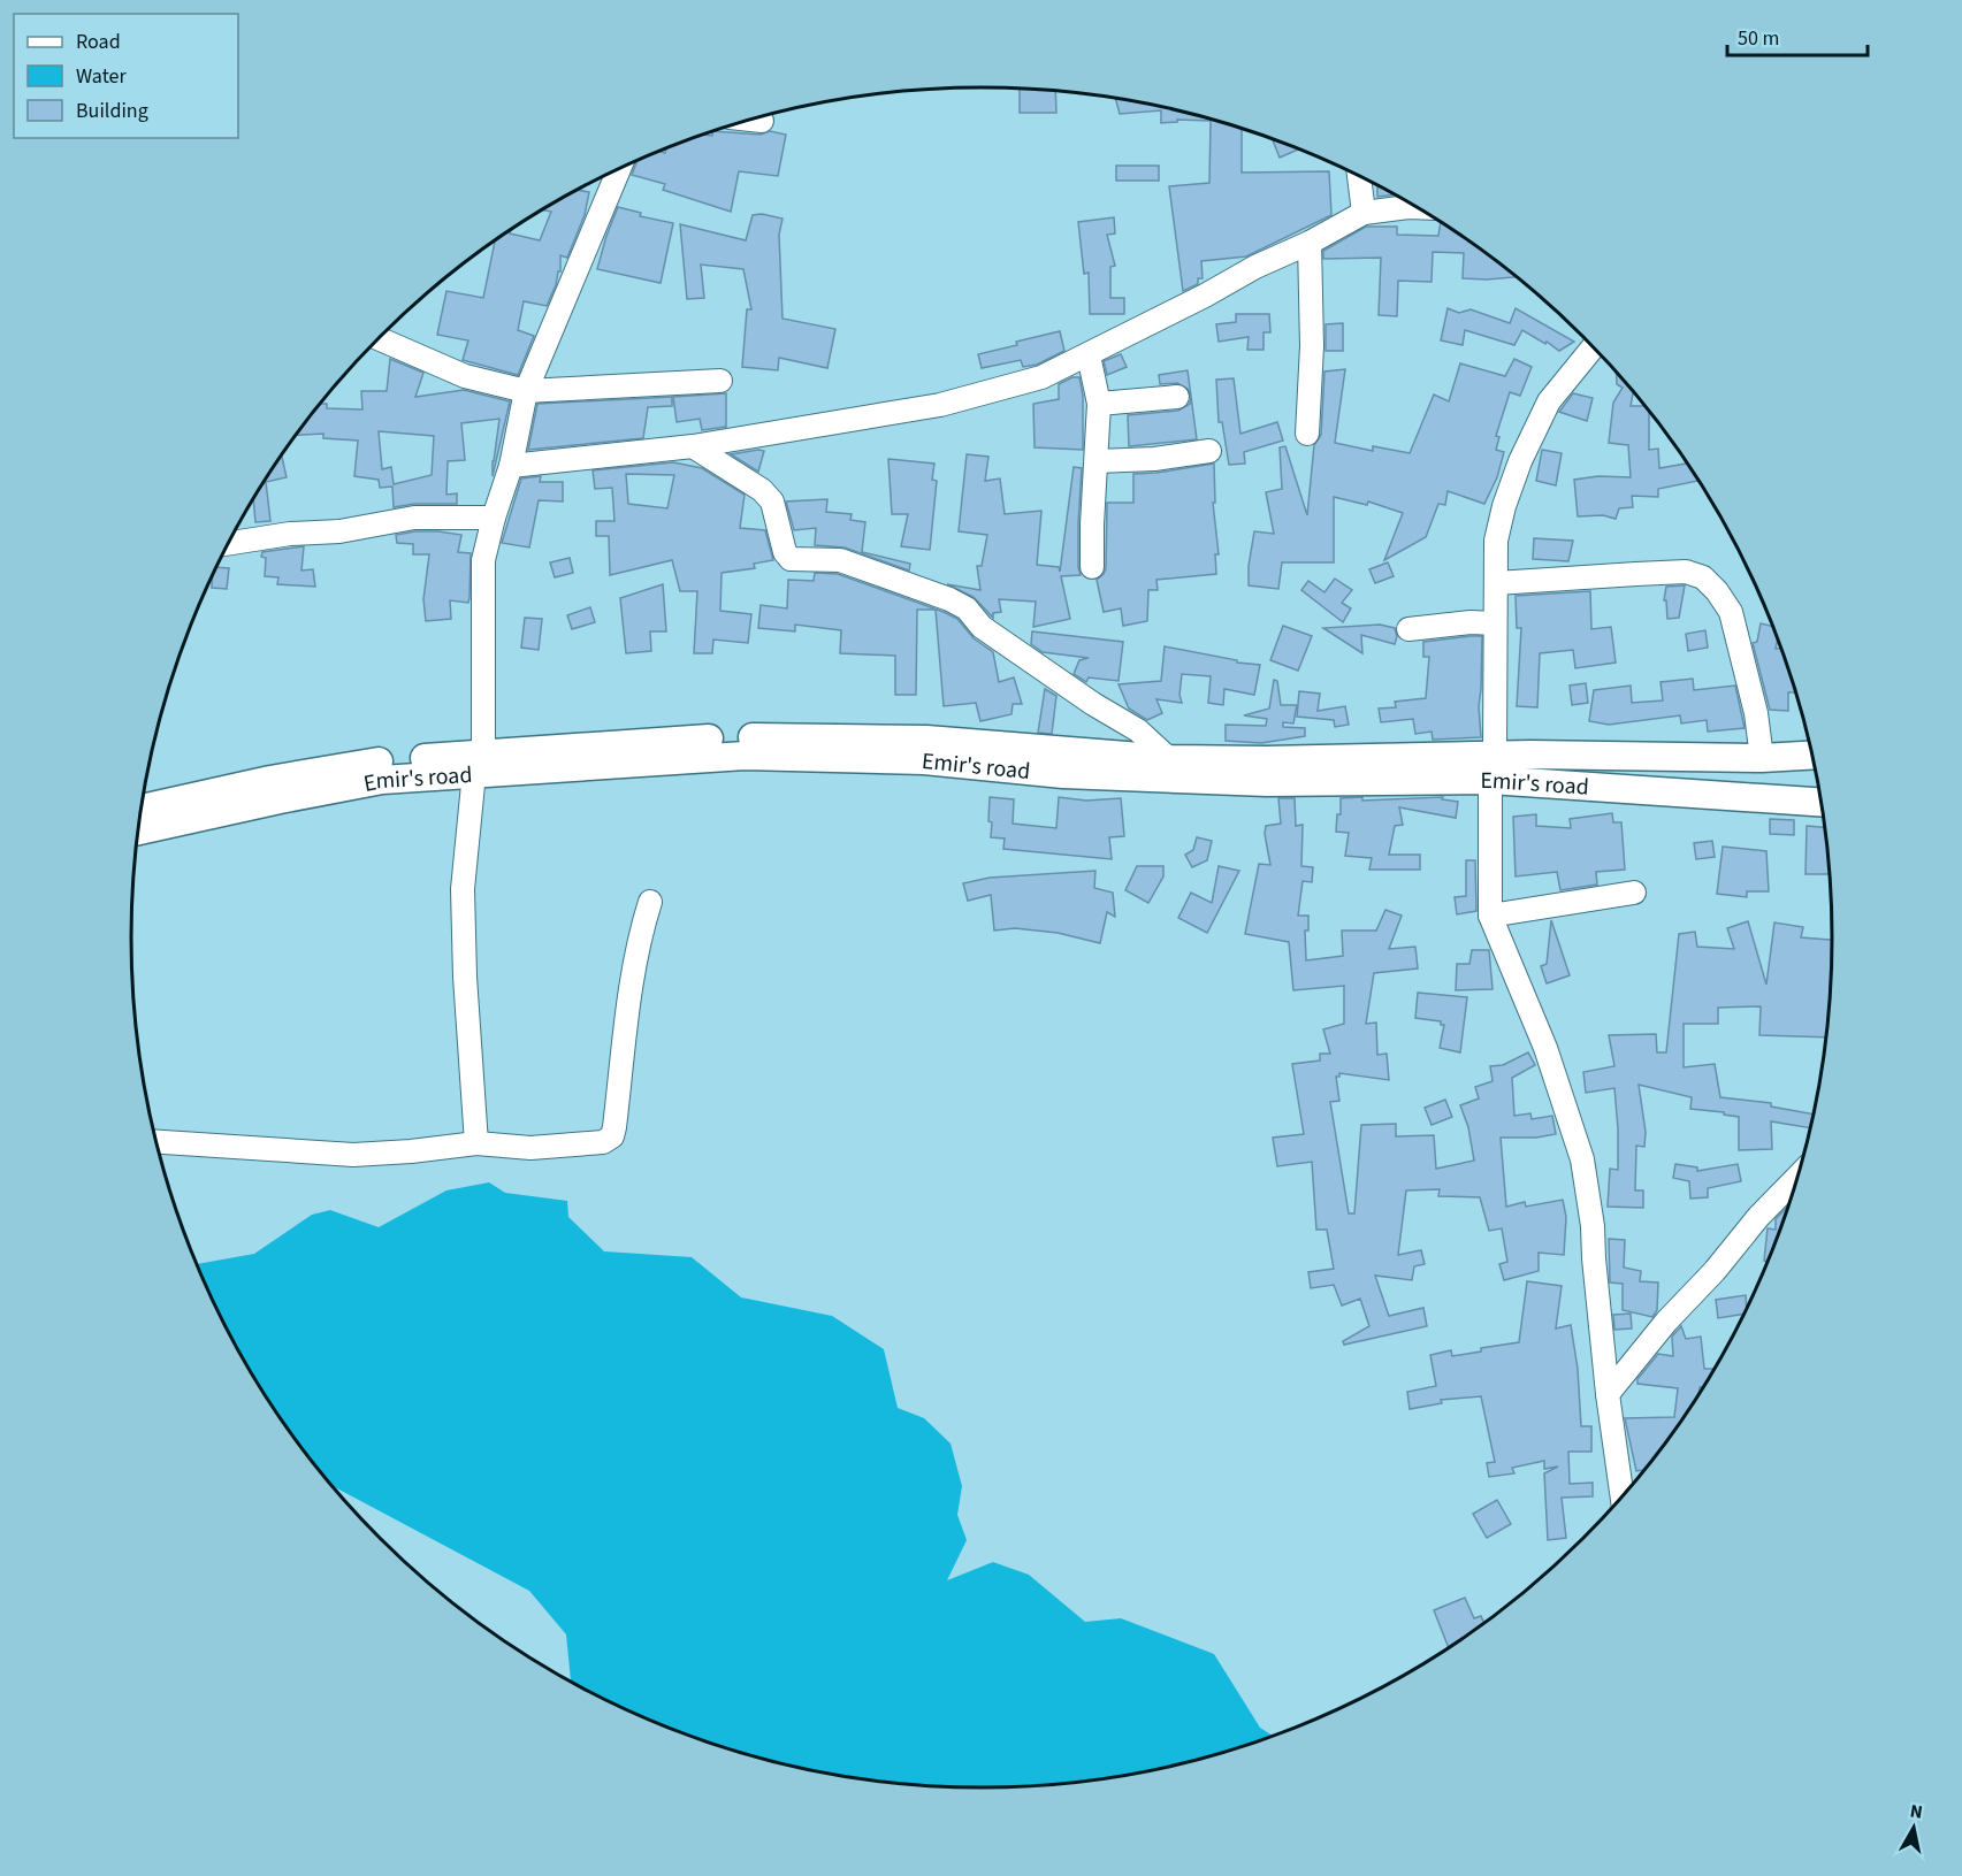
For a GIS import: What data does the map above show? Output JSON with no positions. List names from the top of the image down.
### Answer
{
  "streets": {
    "main road": ["Emir's road"]
  },
  "legend": ["Road", "Water", "Building"],
  "scale_bar": "50 m",
  "north": "top"
}
